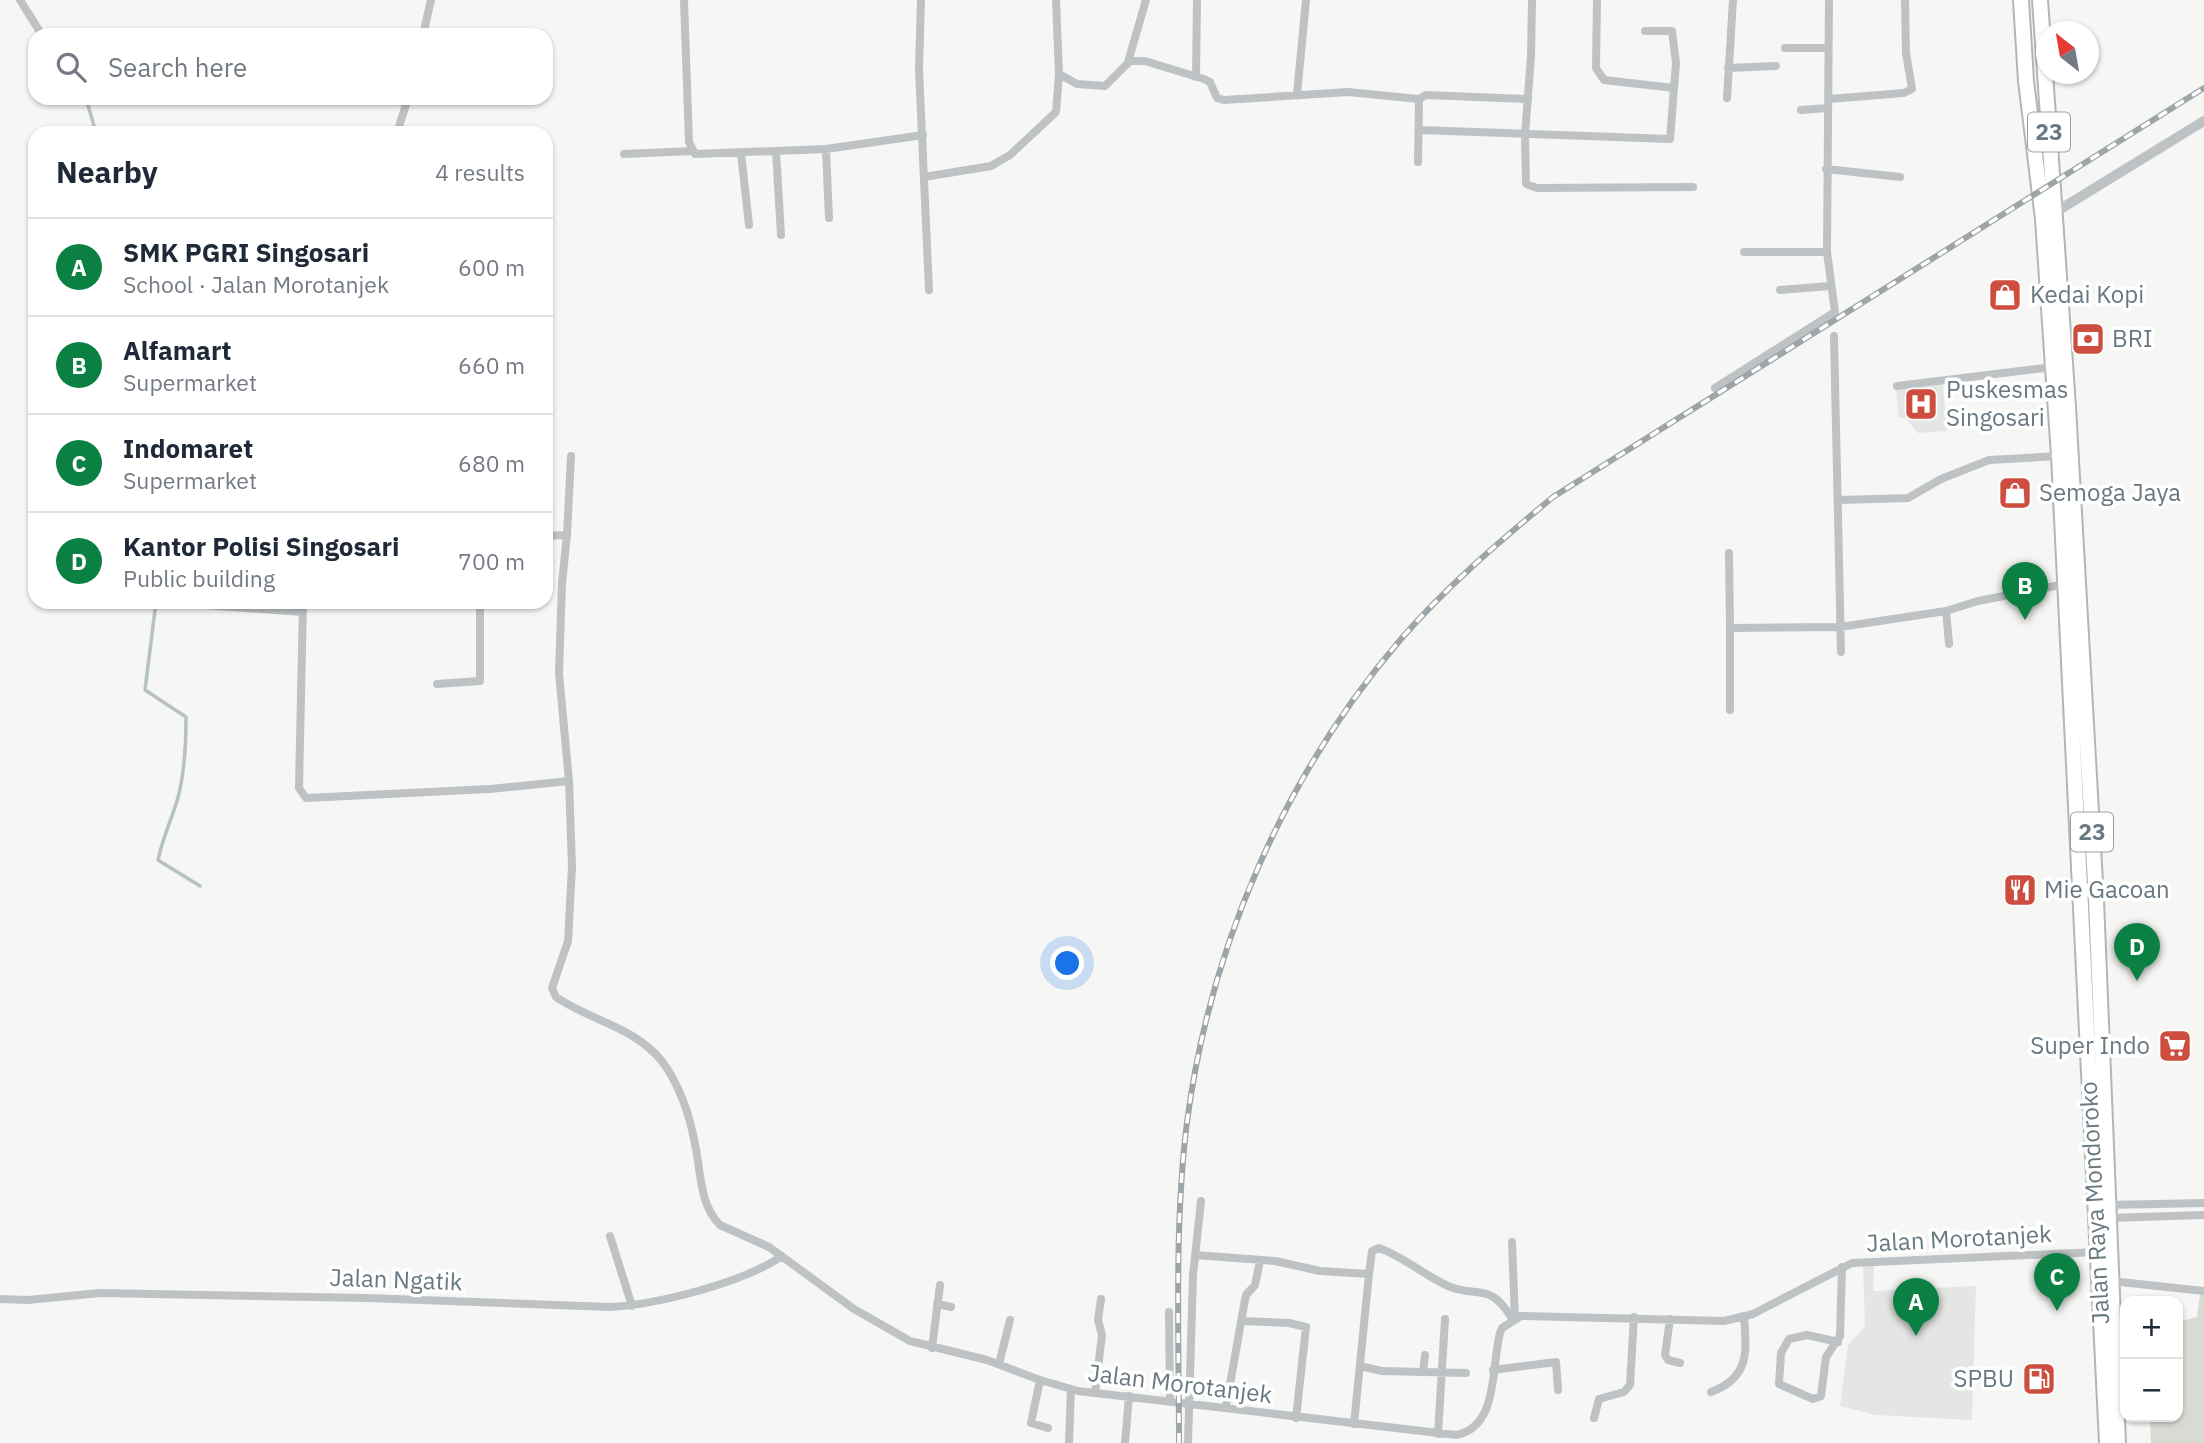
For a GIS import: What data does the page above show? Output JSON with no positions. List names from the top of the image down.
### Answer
{
  "streets": {
    "highway": ["23", "Jalan Raya Mondoroko"],
    "street": ["Jalan Morotanjek", "Jalan Ngatik"]
  },
  "crossings": [
    ["Jalan Raya Mondoroko", "Jalan Morotanjek"],
    ["Jalan Morotanjek", "Jalan Ngatik"]
  ],
  "places": {
    "shop": ["Kedai Kopi", "Semoga Jaya"],
    "bank": ["BRI"],
    "hospital": ["Puskesmas Singosari"],
    "restaurant": ["Mie Gacoan"],
    "supermarket": ["Super Indo"],
    "fuel station": ["SPBU"]
  },
  "north": "top left",
  "page": {
    "search": "Search here",
    "heading": ["Nearby", "4 results"],
    "list": [
      {
        "mark": "A",
        "name": "SMK PGRI Singosari",
        "note": "School · Jalan Morotanjek",
        "value": "600 m"
      },
      {
        "mark": "B",
        "name": "Alfamart",
        "note": "Supermarket",
        "value": "660 m"
      },
      {
        "mark": "C",
        "name": "Indomaret",
        "note": "Supermarket",
        "value": "680 m"
      },
      {
        "mark": "D",
        "name": "Kantor Polisi Singosari",
        "note": "Public building",
        "value": "700 m"
      }
    ],
    "pins": [
      "B",
      "D",
      "C",
      "A"
    ],
    "map_buttons": ["+", "−"]
  }
}
